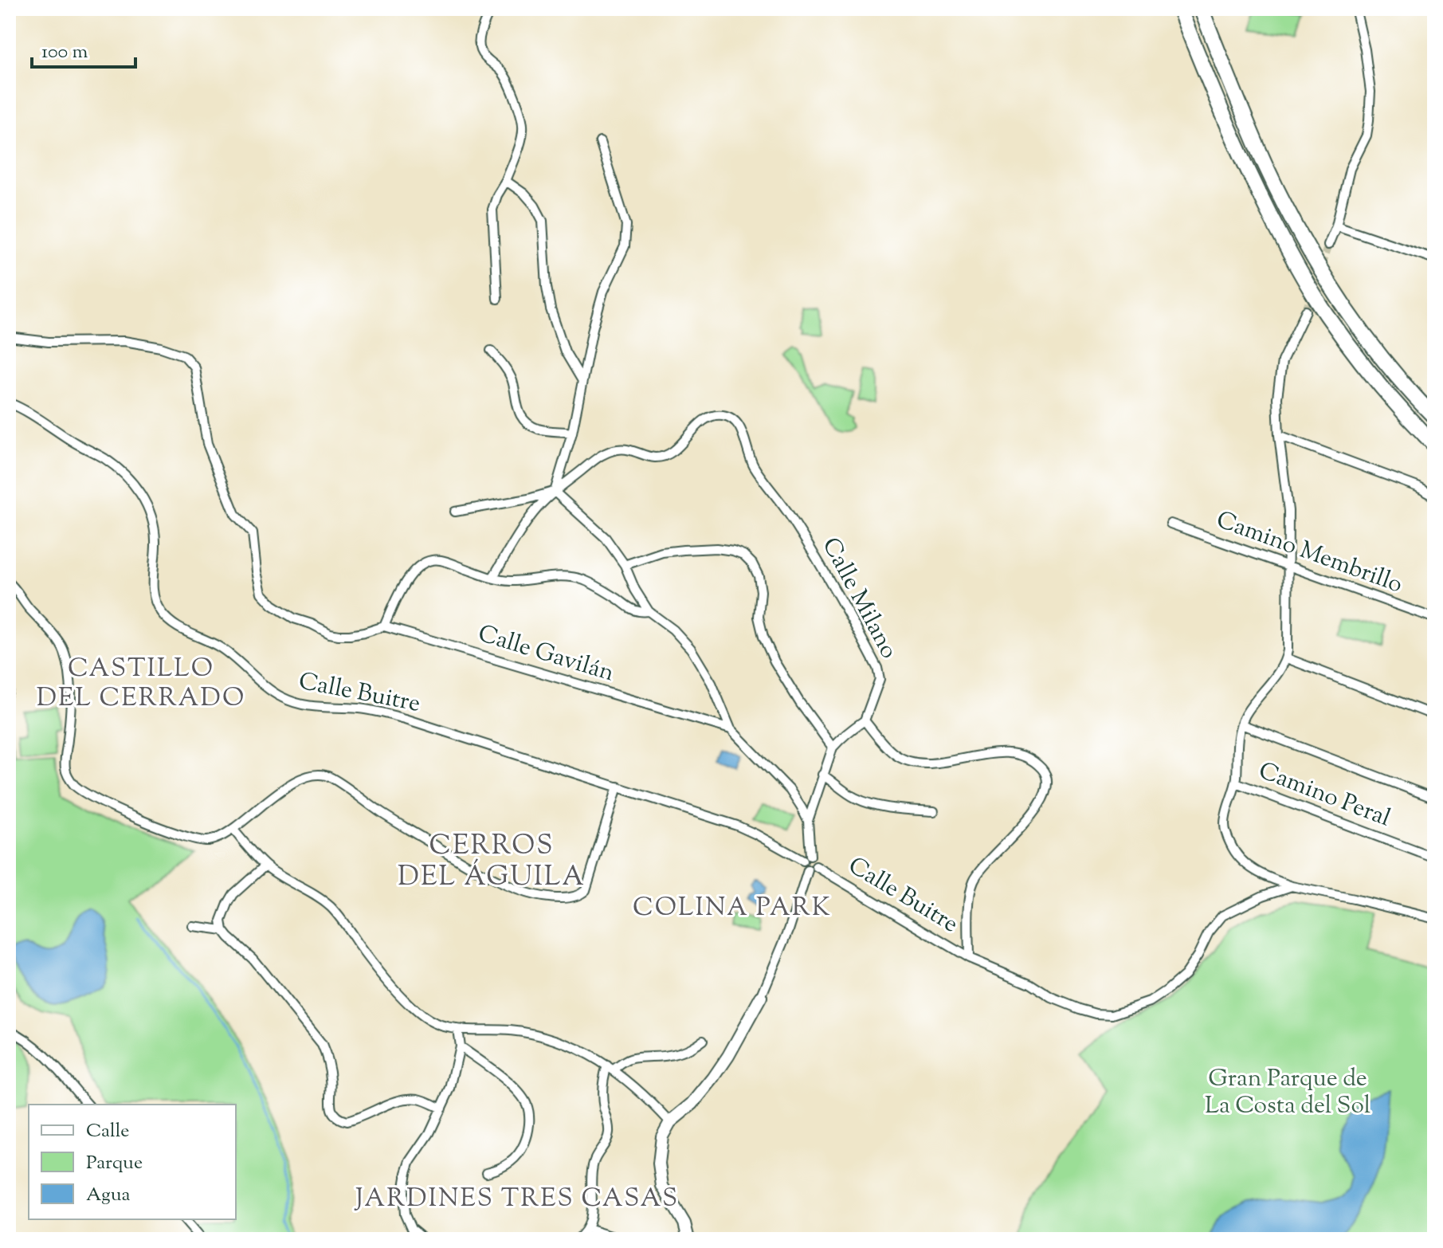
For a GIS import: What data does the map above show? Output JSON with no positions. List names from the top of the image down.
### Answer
{
  "streets": {
    "street": [
      "Camino Membrillo",
      "Calle Milano",
      "Calle Gavilán",
      "Calle Buitre",
      "Camino Peral"
    ]
  },
  "districts": [
    "CASTILLO DEL CERRADO",
    "CERROS DEL ÁGUILA",
    "COLINA PARK",
    "JARDINES TRES CASAS"
  ],
  "parks": ["Gran Parque de La Costa del Sol"],
  "legend": ["Calle", "Parque", "Agua"],
  "scale_bar": "100 m"
}
